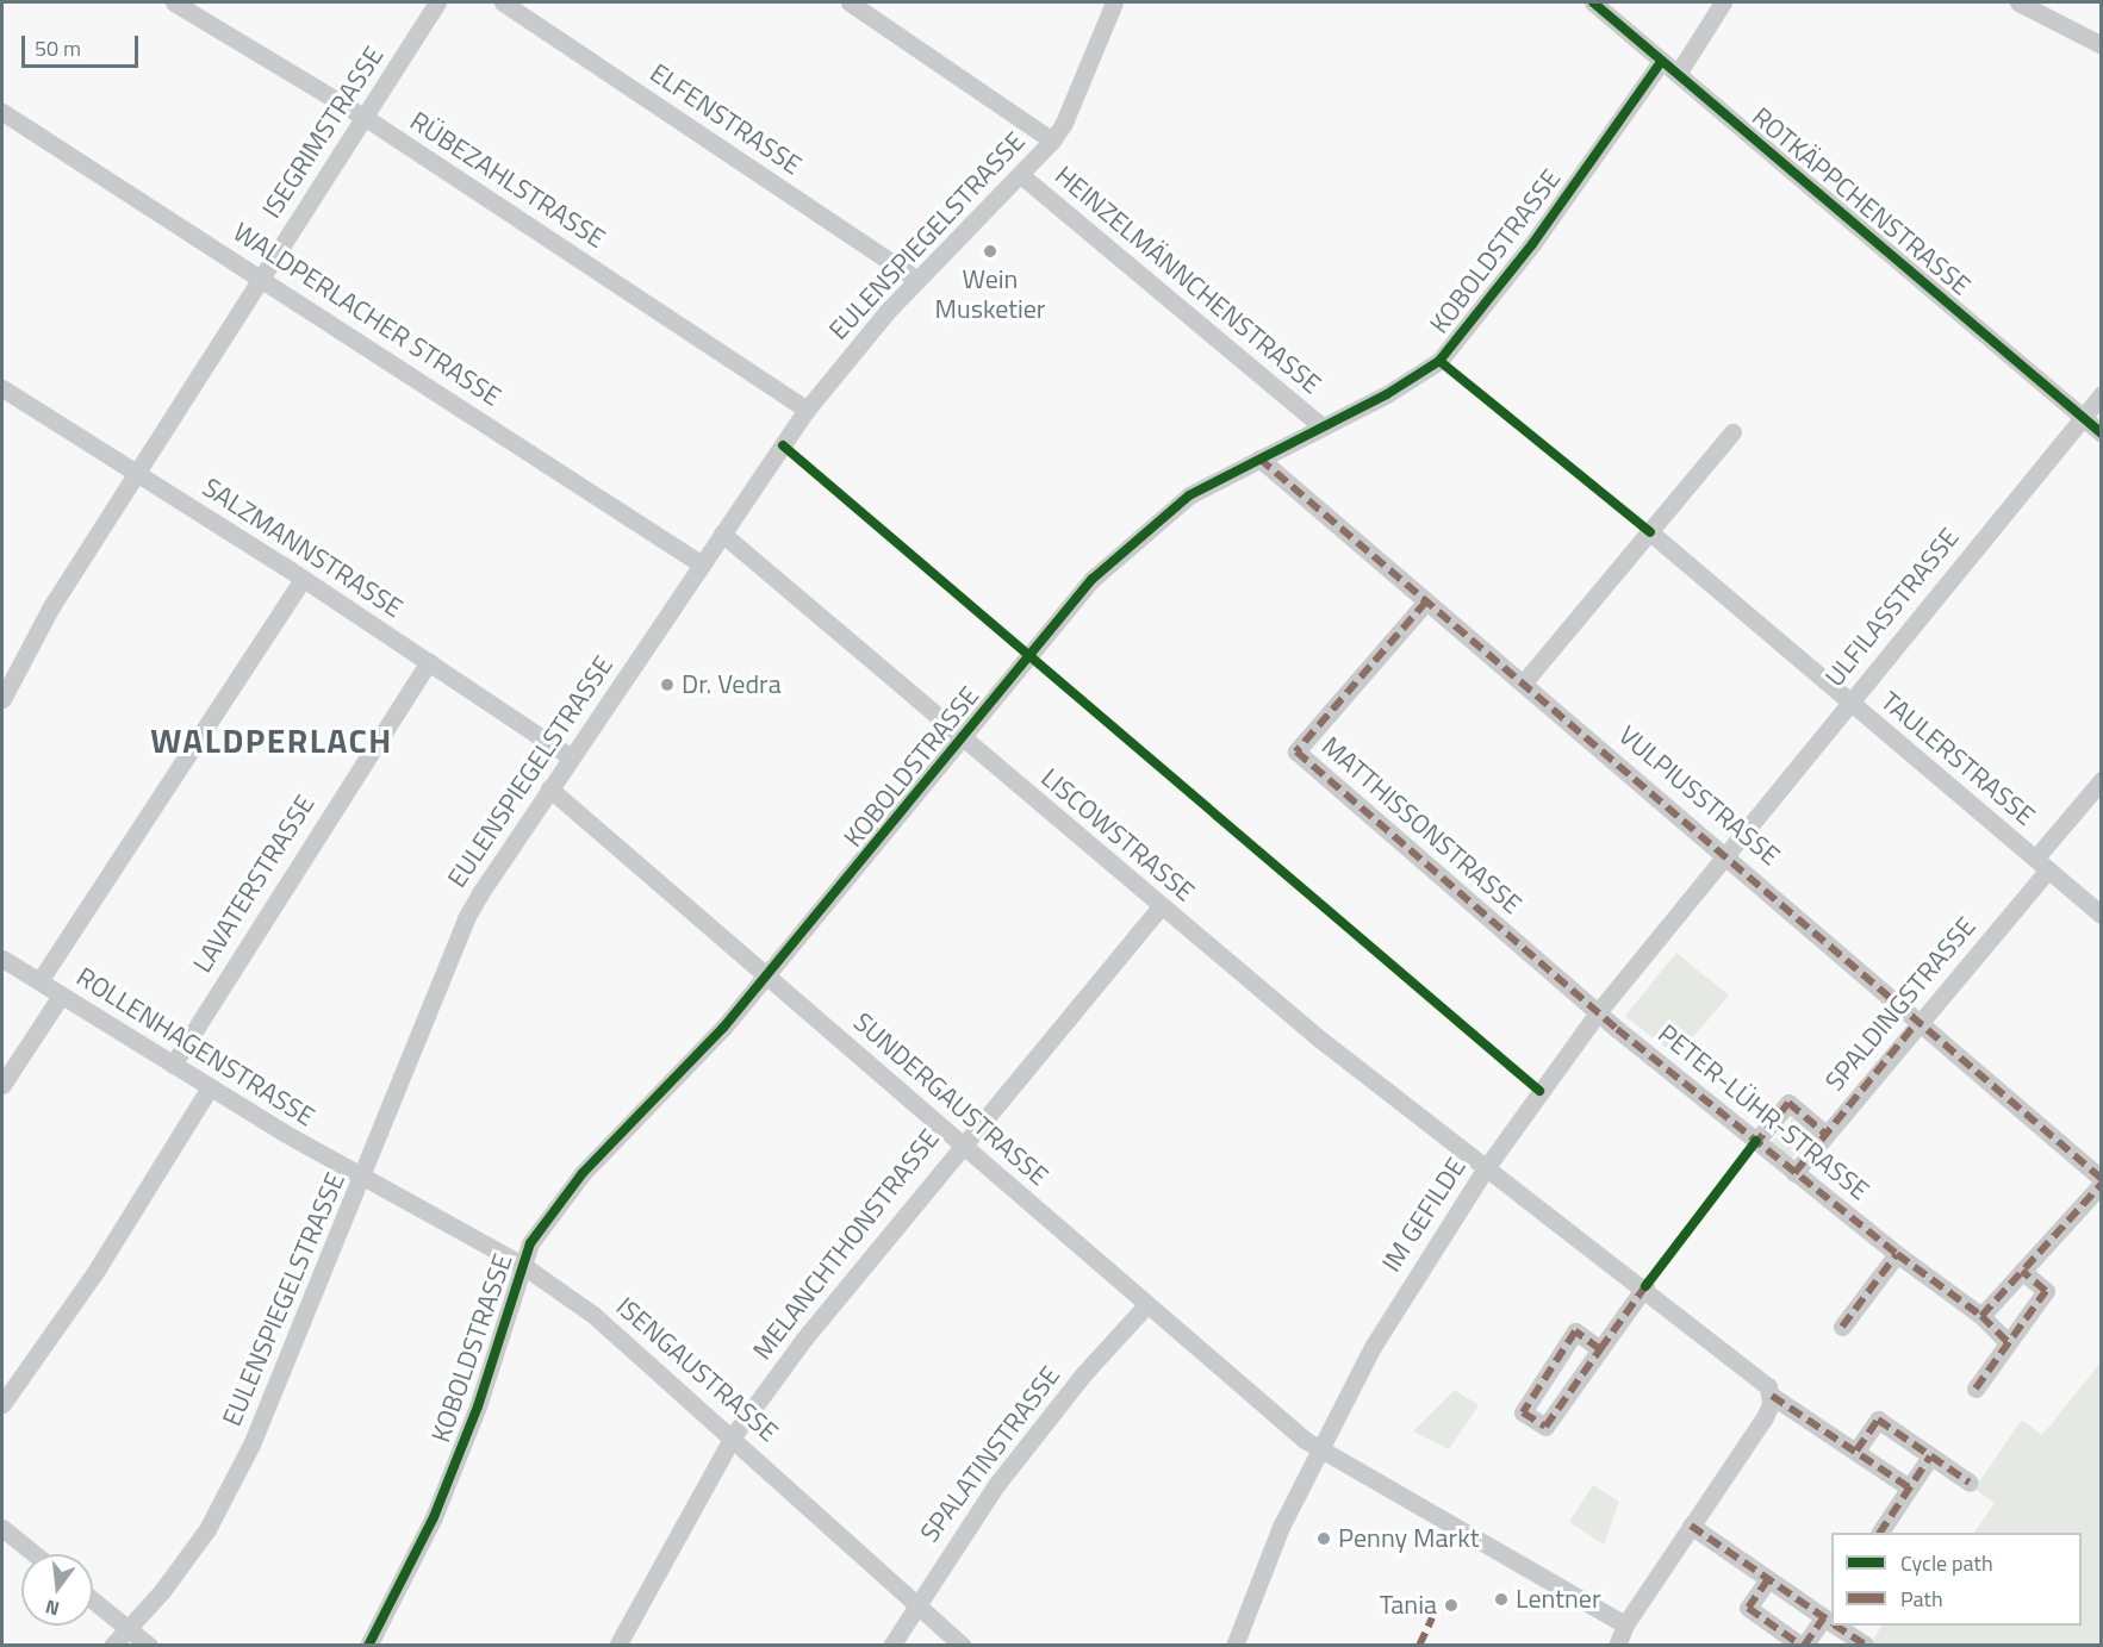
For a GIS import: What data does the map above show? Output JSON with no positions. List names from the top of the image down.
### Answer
{
  "streets": {
    "street": [
      "ELFENSTRASSE",
      "ISEGRIMSTRASSE",
      "RÜBEZAHLSTRASSE",
      "ROTKÄPPCHENSTRASSE",
      "EULENSPIEGELSTRASSE",
      "KOBOLDSTRASSE",
      "HEINZELMÄNNCHENSTRASSE",
      "WALDPERLACHER STRASSE",
      "SALZMANNSTRASSE",
      "ULFILASSTRASSE",
      "TAULERSTRASSE",
      "VULPIUSSTRASSE",
      "MATTHISSONSTRASSE",
      "LISCOWSTRASSE",
      "LAVATERSTRASSE",
      "SPALDINGSTRASSE",
      "ROLLENHAGENSTRASSE",
      "SUNDERGAUSTRASSE",
      "PETER-LÜHR-STRASSE",
      "IM GEFILDE",
      "MELANCHTHONSTRASSE",
      "ISENGAUSTRASSE",
      "SPALATINSTRASSE"
    ]
  },
  "crossings": [
    ["ELFENSTRASSE", "EULENSPIEGELSTRASSE"],
    ["ISEGRIMSTRASSE", "RÜBEZAHLSTRASSE"],
    ["ISEGRIMSTRASSE", "WALDPERLACHER STRASSE"],
    ["ISEGRIMSTRASSE", "SALZMANNSTRASSE"],
    ["RÜBEZAHLSTRASSE", "EULENSPIEGELSTRASSE"],
    ["ROTKÄPPCHENSTRASSE", "KOBOLDSTRASSE"],
    ["ROTKÄPPCHENSTRASSE", "ULFILASSTRASSE"],
    ["EULENSPIEGELSTRASSE", "HEINZELMÄNNCHENSTRASSE"],
    ["EULENSPIEGELSTRASSE", "WALDPERLACHER STRASSE"],
    ["EULENSPIEGELSTRASSE", "SALZMANNSTRASSE"],
    ["EULENSPIEGELSTRASSE", "LISCOWSTRASSE"],
    ["EULENSPIEGELSTRASSE", "ROLLENHAGENSTRASSE"],
    ["EULENSPIEGELSTRASSE", "SUNDERGAUSTRASSE"],
    ["EULENSPIEGELSTRASSE", "ISENGAUSTRASSE"],
    ["KOBOLDSTRASSE", "HEINZELMÄNNCHENSTRASSE"],
    ["KOBOLDSTRASSE", "VULPIUSSTRASSE"],
    ["KOBOLDSTRASSE", "LISCOWSTRASSE"],
    ["KOBOLDSTRASSE", "SUNDERGAUSTRASSE"],
    ["KOBOLDSTRASSE", "ISENGAUSTRASSE"],
    ["SALZMANNSTRASSE", "LAVATERSTRASSE"],
    ["ULFILASSTRASSE", "TAULERSTRASSE"],
    ["ULFILASSTRASSE", "VULPIUSSTRASSE"],
    ["ULFILASSTRASSE", "IM GEFILDE"],
    ["TAULERSTRASSE", "SPALDINGSTRASSE"],
    ["VULPIUSSTRASSE", "MATTHISSONSTRASSE"],
    ["VULPIUSSTRASSE", "SPALDINGSTRASSE"],
    ["VULPIUSSTRASSE", "IM GEFILDE"],
    ["MATTHISSONSTRASSE", "PETER-LÜHR-STRASSE"],
    ["MATTHISSONSTRASSE", "IM GEFILDE"],
    ["LISCOWSTRASSE", "IM GEFILDE"],
    ["LISCOWSTRASSE", "MELANCHTHONSTRASSE"],
    ["LAVATERSTRASSE", "ROLLENHAGENSTRASSE"],
    ["SPALDINGSTRASSE", "PETER-LÜHR-STRASSE"],
    ["ROLLENHAGENSTRASSE", "ISENGAUSTRASSE"],
    ["SUNDERGAUSTRASSE", "IM GEFILDE"],
    ["SUNDERGAUSTRASSE", "MELANCHTHONSTRASSE"],
    ["SUNDERGAUSTRASSE", "SPALATINSTRASSE"],
    ["PETER-LÜHR-STRASSE", "IM GEFILDE"],
    ["MELANCHTHONSTRASSE", "ISENGAUSTRASSE"],
    ["ISENGAUSTRASSE", "SPALATINSTRASSE"]
  ],
  "districts": ["WALDPERLACH"],
  "places": [
    "Wein Musketier",
    "Dr. Vedra",
    "Penny Markt",
    "Lentner",
    "Tania"
  ],
  "legend": ["Cycle path", "Path"],
  "scale_bar": "50 m",
  "north": "bottom"
}
